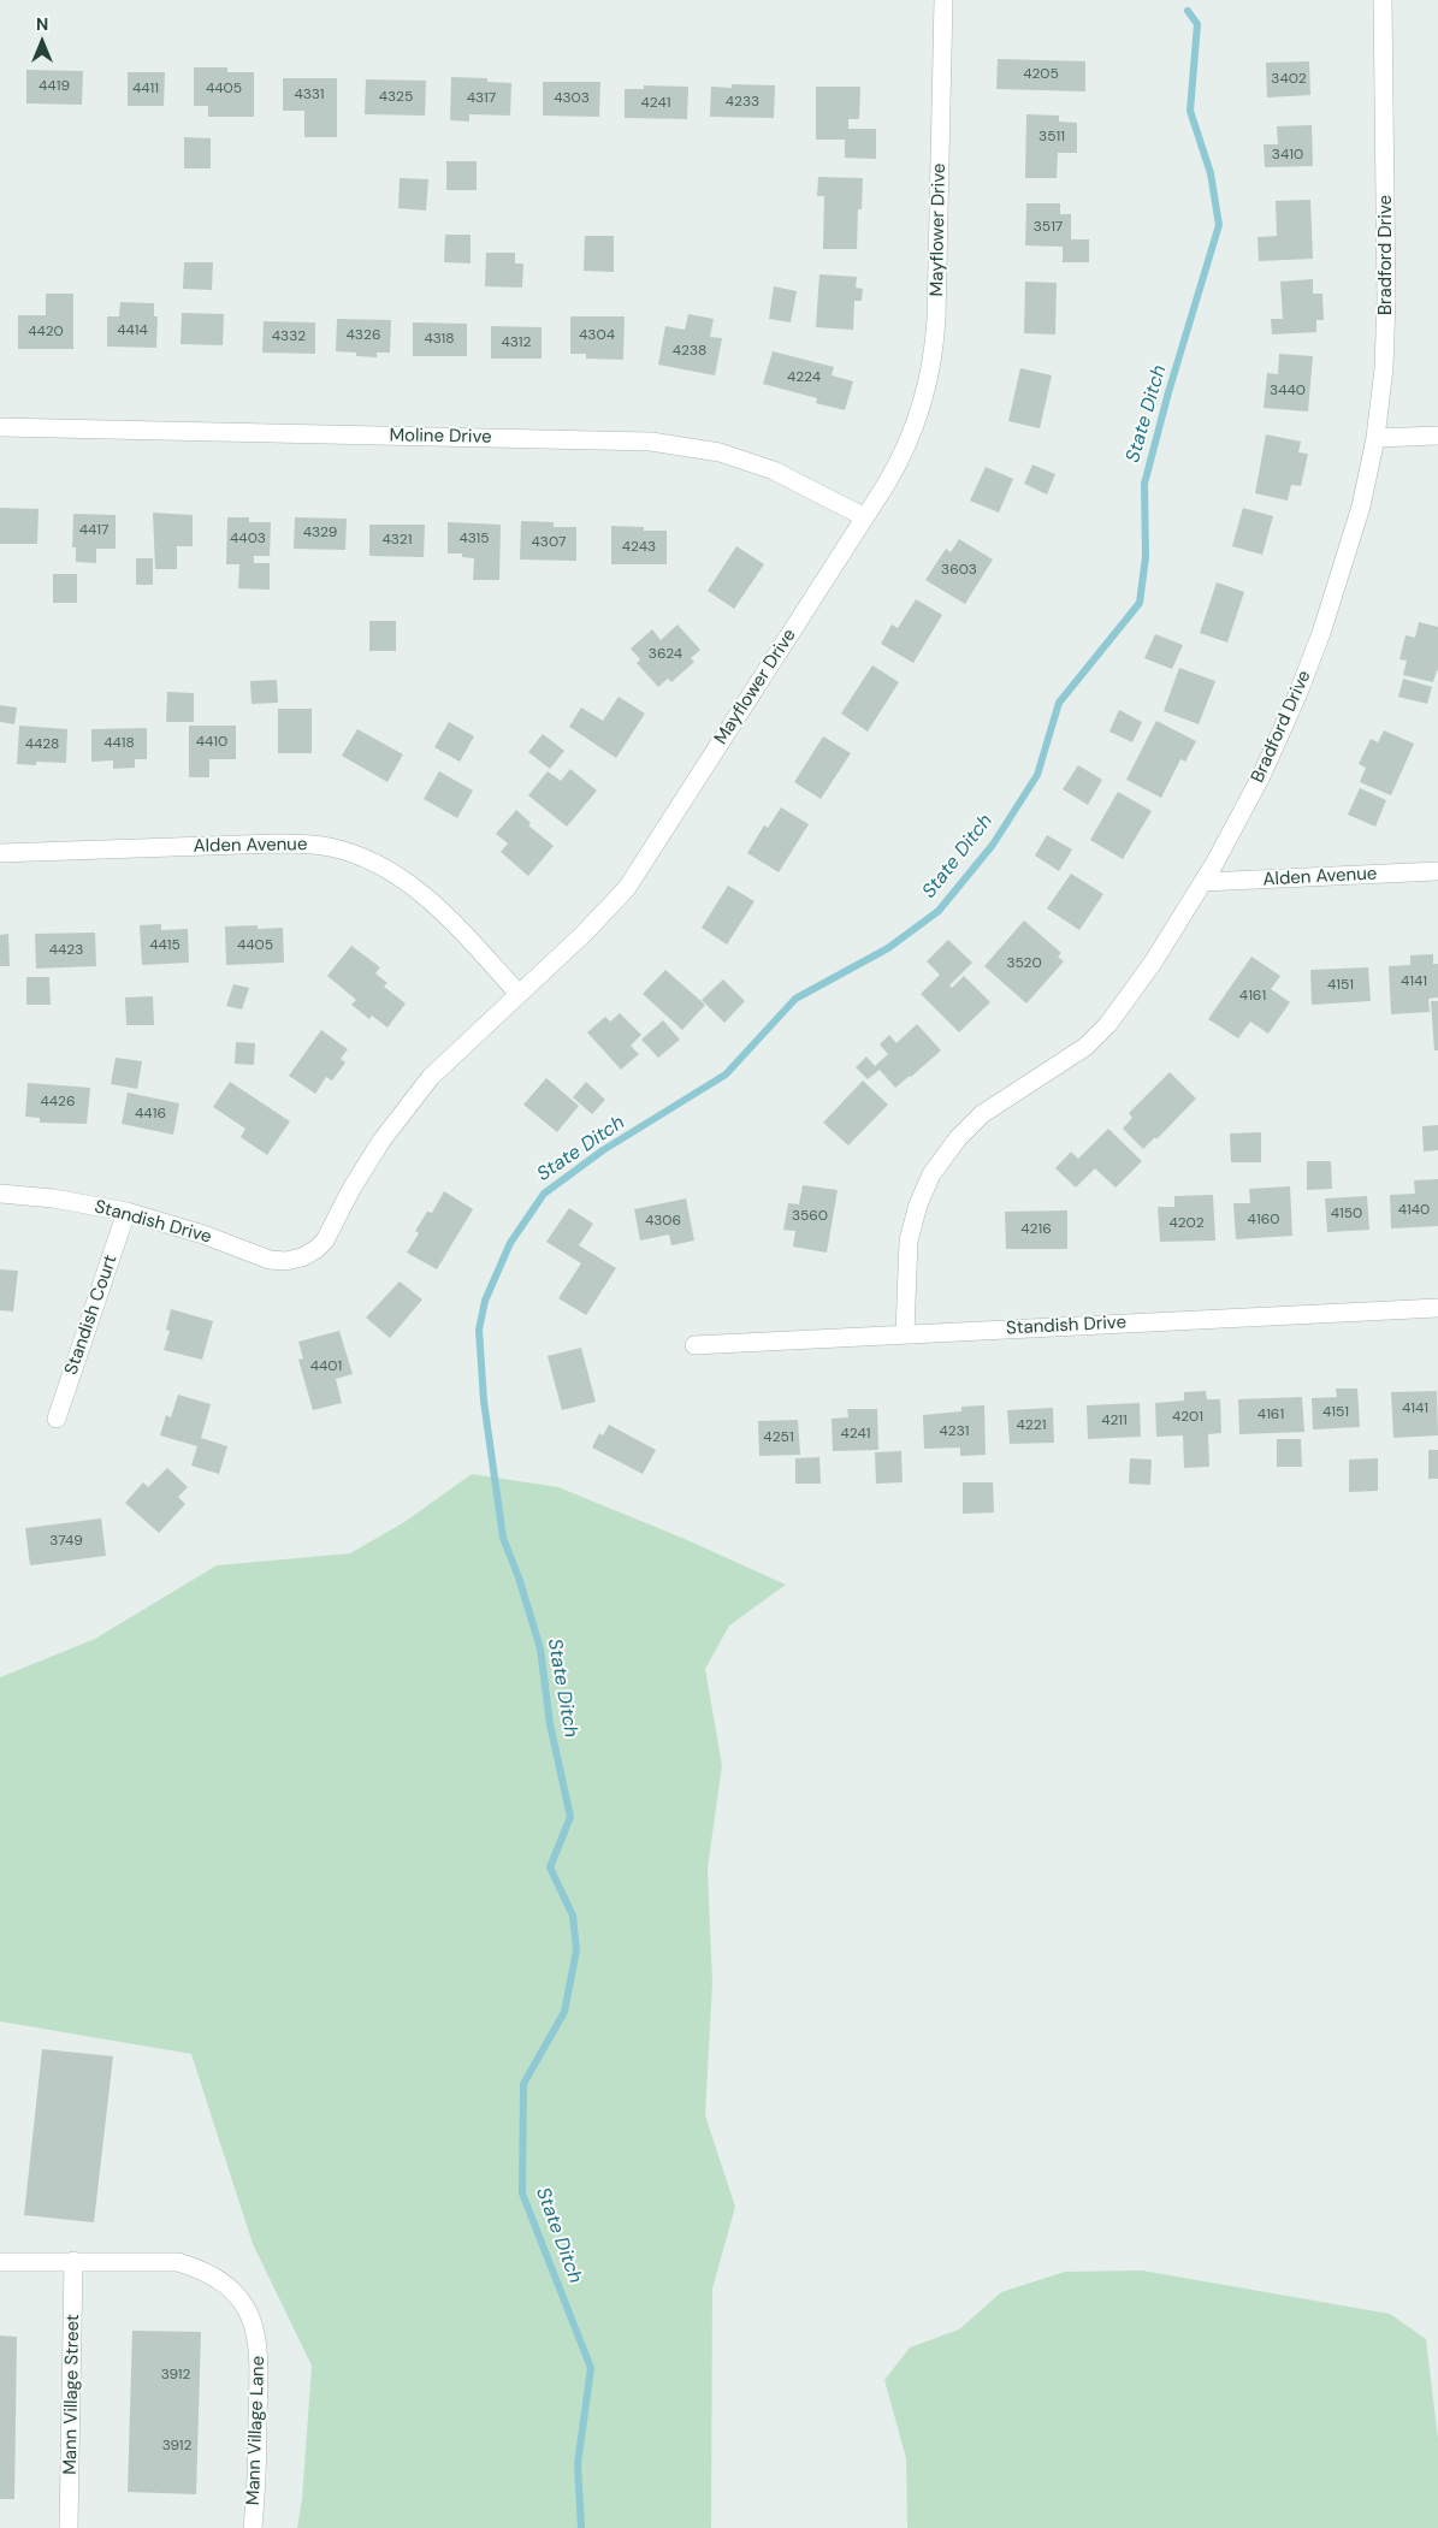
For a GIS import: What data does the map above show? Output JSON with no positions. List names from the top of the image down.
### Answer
{
  "streets": {
    "street": [
      "Mayflower Drive",
      "Bradford Drive",
      "Moline Drive",
      "Alden Avenue",
      "Standish Drive",
      "Standish Court",
      "Mann Village Street",
      "Mann Village Lane"
    ]
  },
  "crossings": [
    ["Mayflower Drive", "Moline Drive"],
    ["Mayflower Drive", "Alden Avenue"],
    ["Mayflower Drive", "Standish Drive"],
    ["Bradford Drive", "Alden Avenue"],
    ["Bradford Drive", "Standish Drive"],
    ["Standish Drive", "Standish Court"],
    ["Mann Village Street", "Mann Village Lane"]
  ],
  "water": ["State Ditch"],
  "house_numbers": [
    "4205",
    "3402",
    "4419",
    "4411",
    "4405",
    "4331",
    "4325",
    "4317",
    "4303",
    "4233",
    "4241",
    "3511",
    "3410",
    "3517",
    "4414",
    "4420",
    "4326",
    "4304",
    "4332",
    "4318",
    "4312",
    "4238",
    "4224",
    "3440",
    "4417",
    "4329",
    "4403",
    "4315",
    "4321",
    "4307",
    "4243",
    "3603",
    "3624",
    "4410",
    "4418",
    "4428",
    "4415",
    "4405",
    "4423",
    "3520",
    "4141",
    "4151",
    "4161",
    "4426",
    "4416",
    "4140",
    "4150",
    "3560",
    "4160",
    "4306",
    "4202",
    "4216",
    "4401",
    "4141",
    "4151",
    "4161",
    "4201",
    "4211",
    "4221",
    "4231",
    "4241",
    "4251",
    "3749",
    "3912",
    "3912"
  ],
  "north": "top"
}
